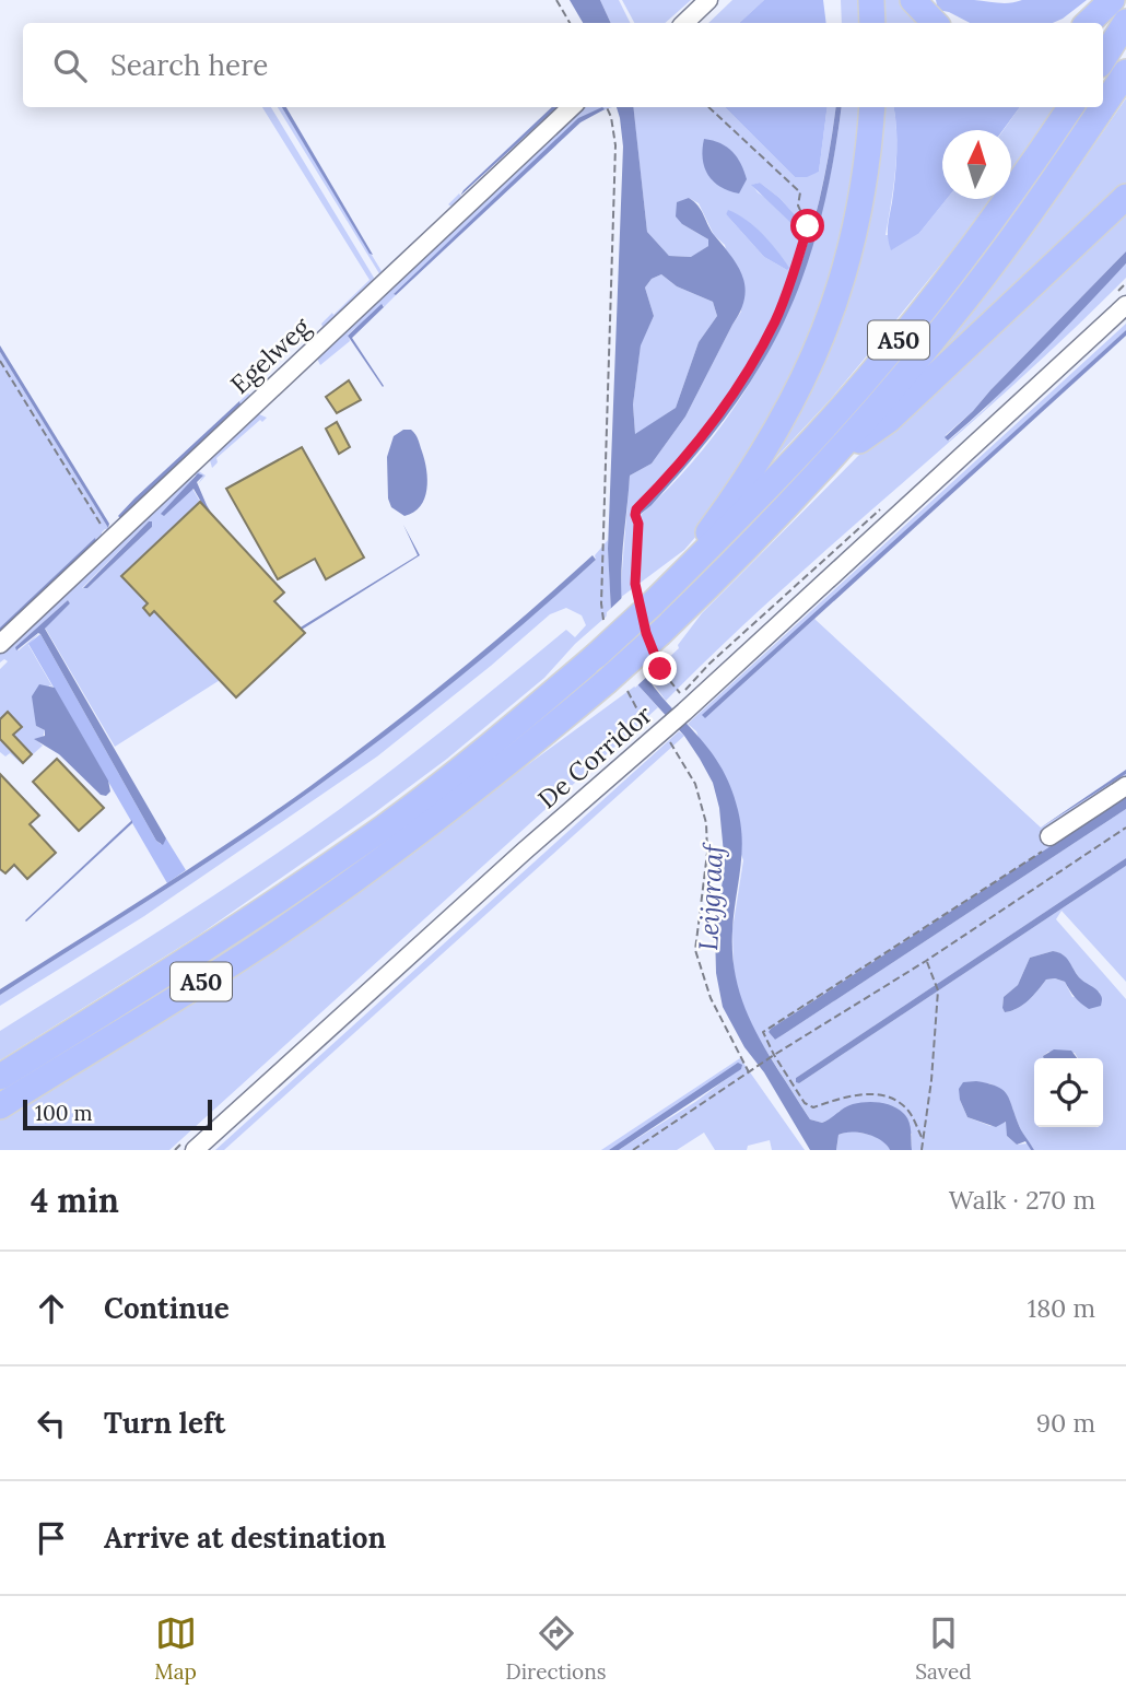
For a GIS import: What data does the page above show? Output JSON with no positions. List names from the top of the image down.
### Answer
{
  "streets": {
    "highway": ["A50"],
    "street": ["Egelweg", "De Corridor"]
  },
  "water": ["Leijgraaf"],
  "scale_bar": "100 m",
  "north": "top",
  "page": {
    "search": "Search here",
    "scale": "100 m",
    "heading": ["4 min", "Walk · 270 m"],
    "list": [
      ["Continue", "180 m"],
      ["Turn left", "90 m"],
      "Arrive at destination"
    ],
    "nav": ["Map", "Directions", "Saved"]
  }
}
